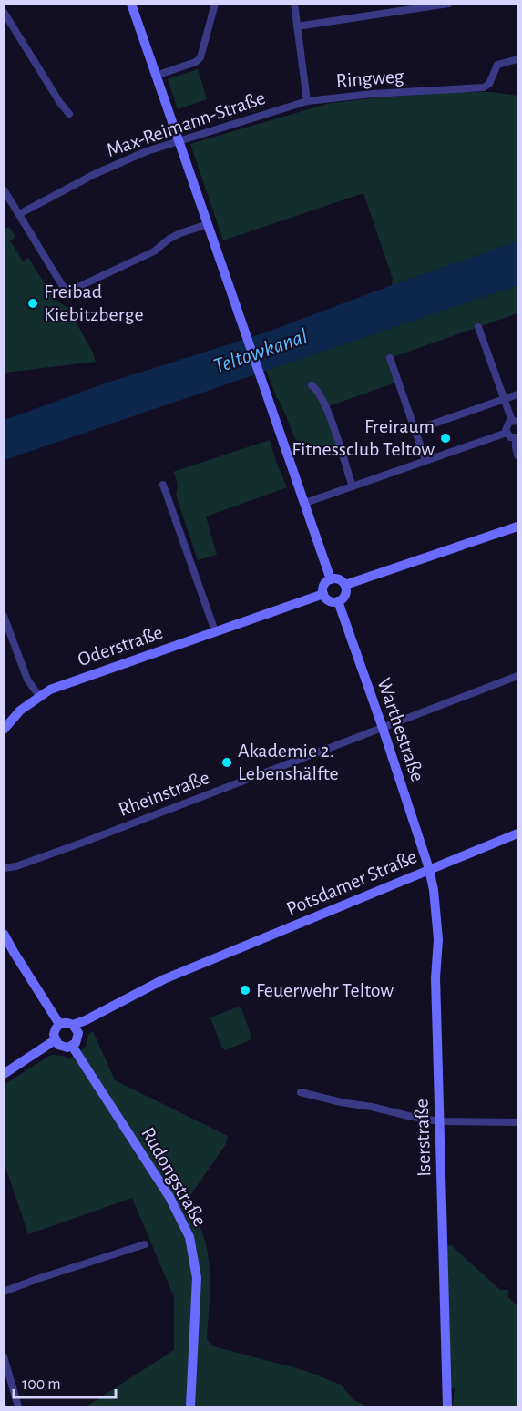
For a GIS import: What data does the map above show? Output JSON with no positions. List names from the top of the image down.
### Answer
{
  "streets": {
    "street": [
      "Ringweg",
      "Max-Reimann-Straße",
      "Oderstraße",
      "Warthestraße",
      "Rheinstraße",
      "Potsdamer Straße",
      "Iserstraße",
      "Rudongstraße"
    ]
  },
  "crossings": [
    ["Ringweg", "Max-Reimann-Straße"],
    ["Oderstraße", "Warthestraße"],
    ["Warthestraße", "Rheinstraße"],
    ["Warthestraße", "Potsdamer Straße"],
    ["Warthestraße", "Iserstraße"],
    ["Potsdamer Straße", "Iserstraße"],
    ["Potsdamer Straße", "Rudongstraße"]
  ],
  "water": ["Teltowkanal"],
  "places": [
    "Freibad Kiebitzberge",
    "Freiraum Fitnessclub Teltow",
    "Akademie 2. Lebenshälfte",
    "Feuerwehr Teltow"
  ],
  "scale_bar": "100 m"
}
